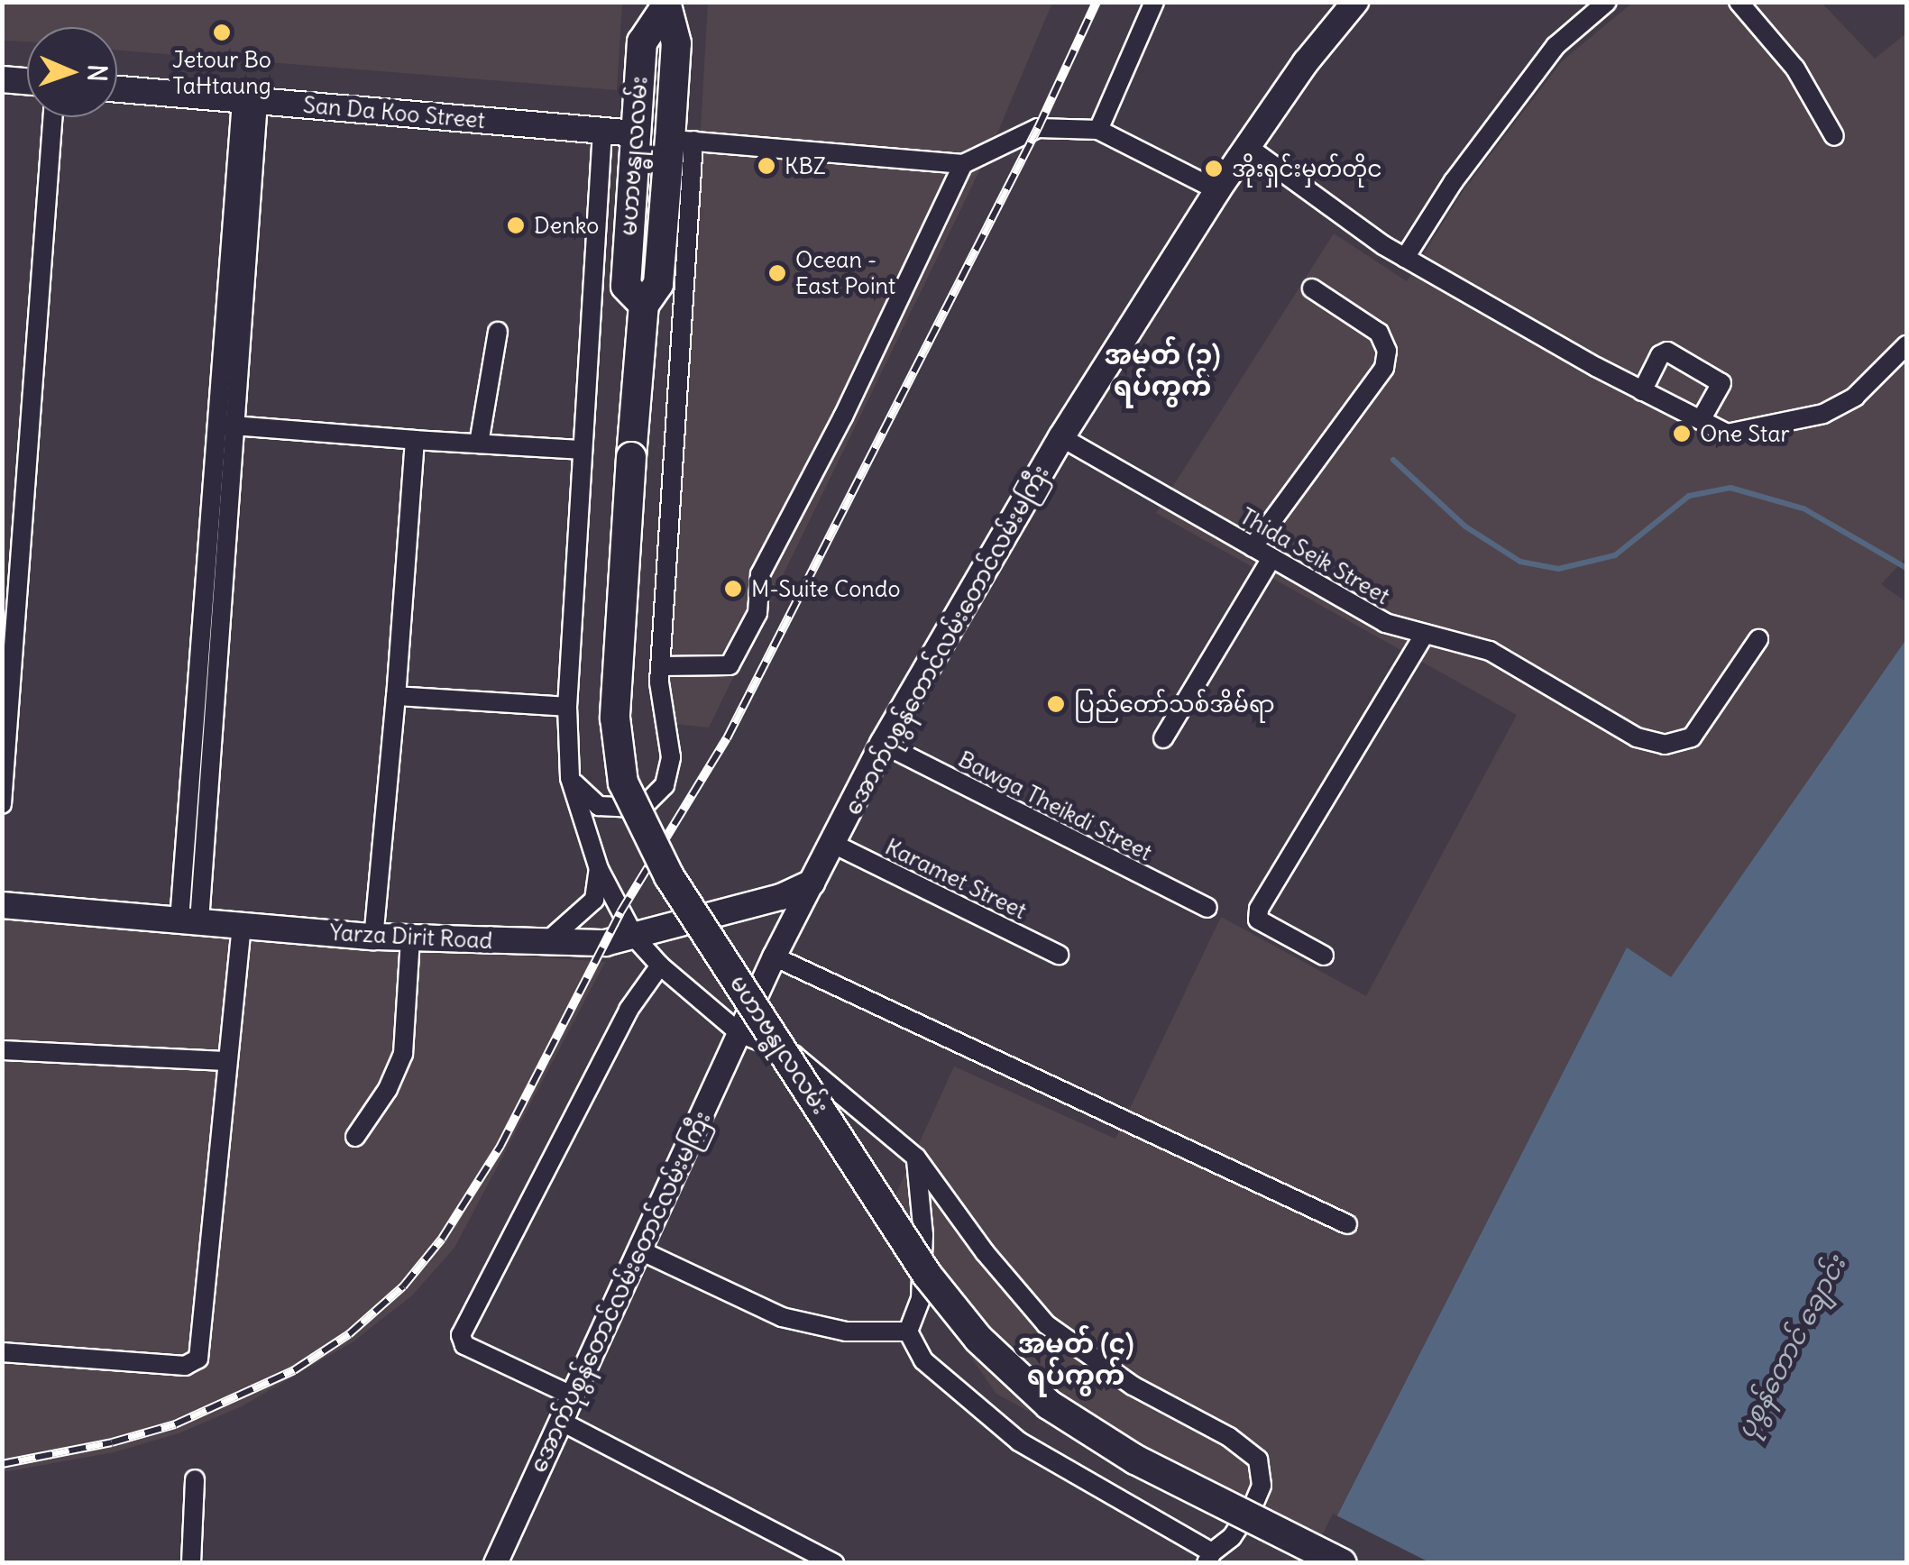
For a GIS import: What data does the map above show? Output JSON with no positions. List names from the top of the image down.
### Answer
{
  "streets": {
    "main road": [
      "San Da Koo Street",
      "မဟာဗန္ဓုလလမ်း",
      "အောက်ပုစွန်တောင်လမ်းတောင်လမ်းမကြီး",
      "Yarza Dirit Road"
    ],
    "street": ["Thida Seik Street", "Bawga Theikdi Street", "Karamet Street"]
  },
  "crossings": [
    ["San Da Koo Street", "မဟာဗန္ဓုလလမ်း"],
    ["Thida Seik Street", "အောက်ပုစွန်တောင်လမ်းတောင်လမ်းမကြီး"],
    ["အောက်ပုစွန်တောင်လမ်းတောင်လမ်းမကြီး", "Bawga Theikdi Street"],
    ["အောက်ပုစွန်တောင်လမ်းတောင်လမ်းမကြီး", "Karamet Street"],
    ["အောက်ပုစွန်တောင်လမ်းတောင်လမ်းမကြီး", "Yarza Dirit Road"]
  ],
  "districts": ["အမှတ် (၃) ရပ်ကွက်", "အမှတ် (၄) ရပ်ကွက်"],
  "water": ["ပုစွန်တောင် ချောင်း"],
  "places": [
    "Jetour Bo TaHtaung",
    "KBZ",
    "အိုးရှင်းမှတ်တိုင",
    "Denko",
    "Ocean - East Point",
    "One Star",
    "M-Suite Condo",
    "ပြည်တော်သစ်အိမ််ရာ"
  ],
  "north": "right"
}
